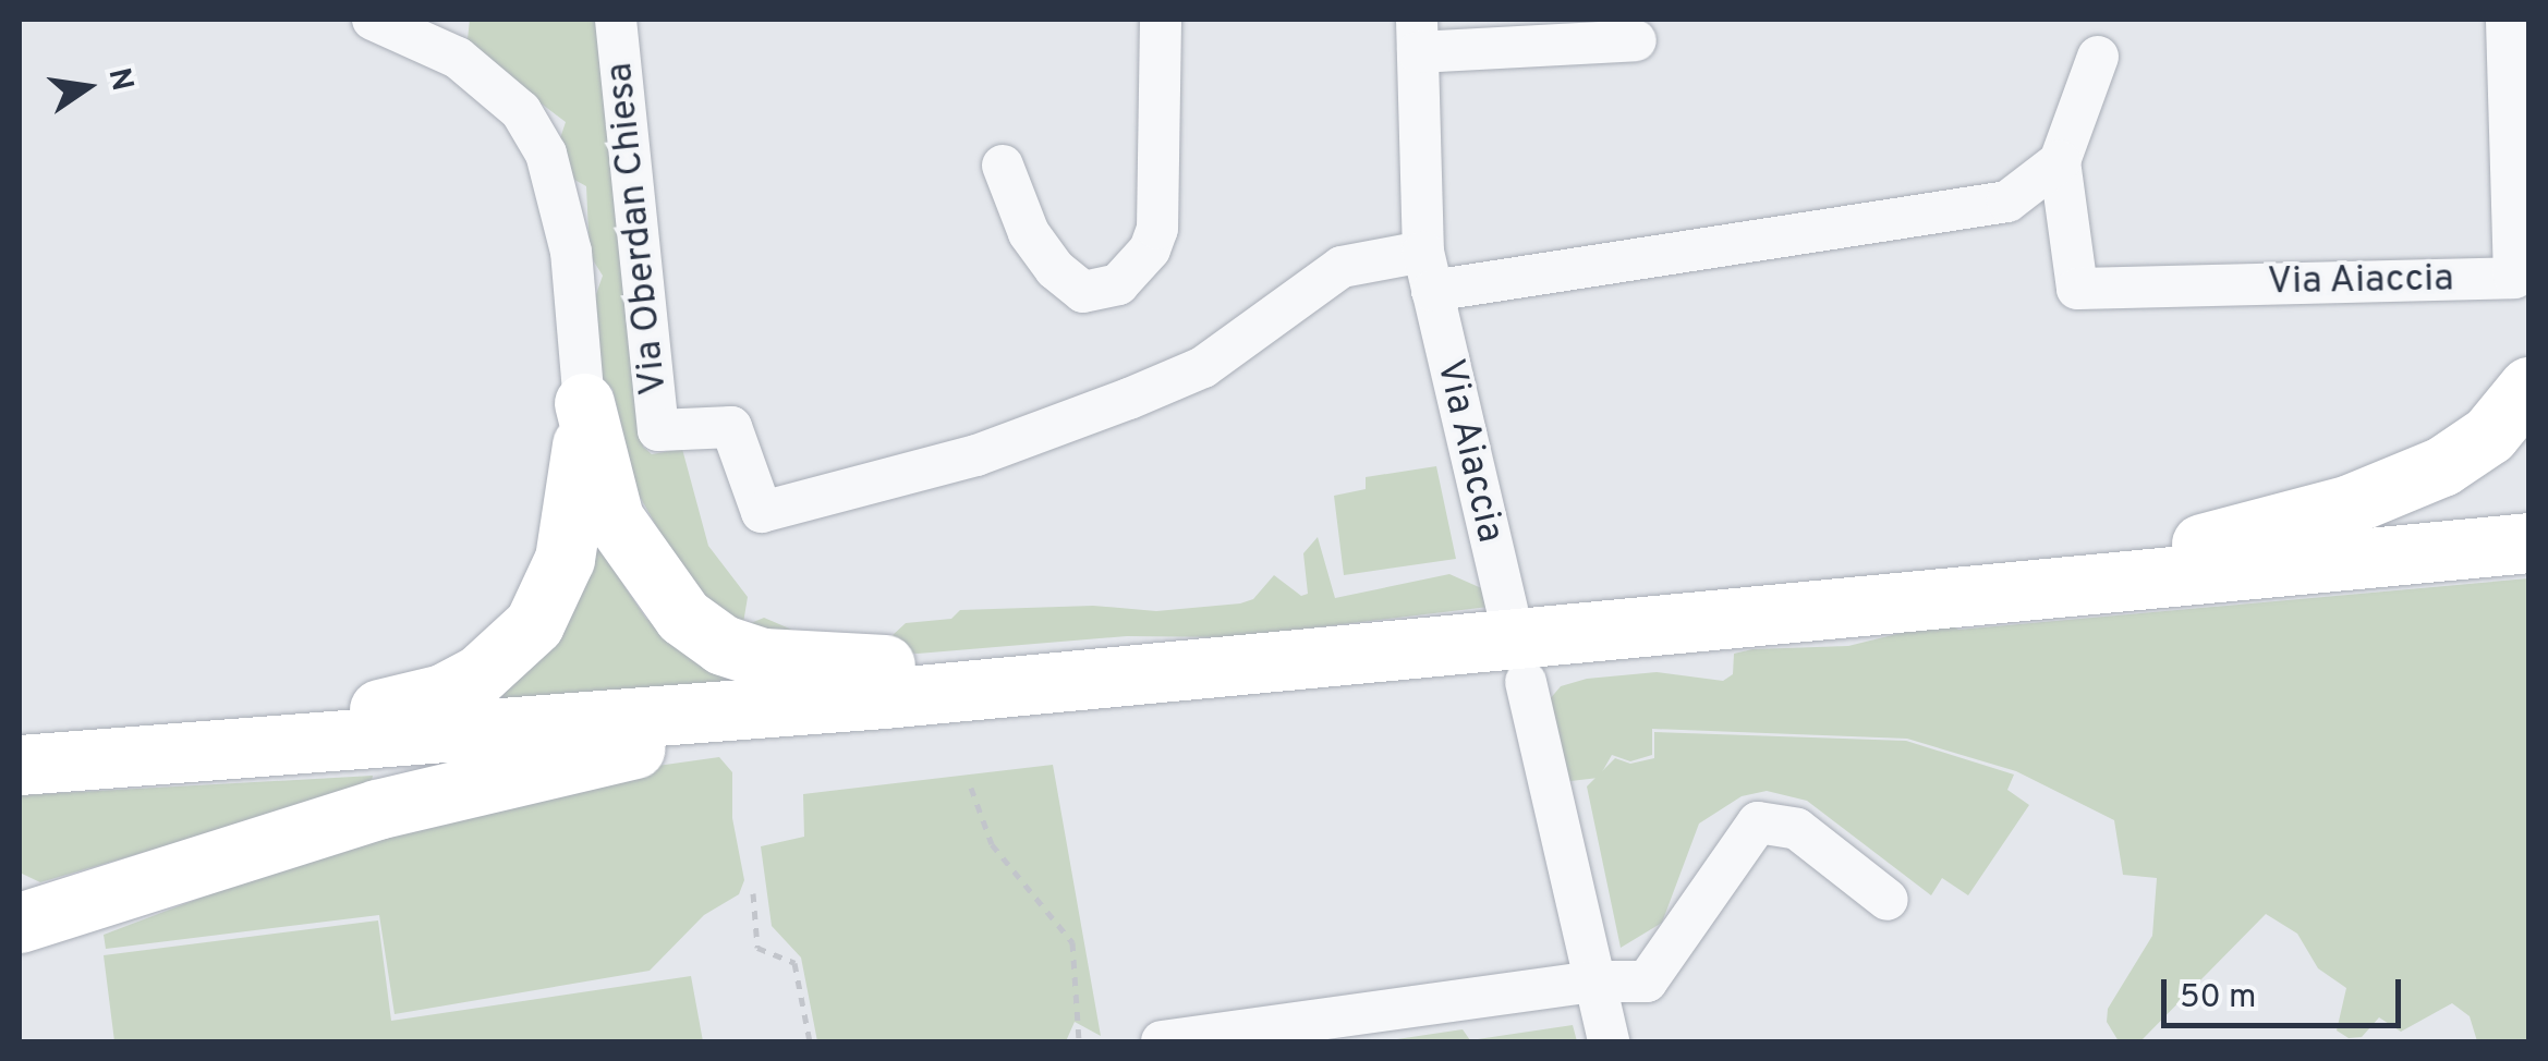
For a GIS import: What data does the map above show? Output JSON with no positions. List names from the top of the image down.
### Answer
{
  "streets": {
    "street": ["Via Oberdan Chiesa", "Via Aiaccia"]
  },
  "crossings": [
    ["Via Oberdan Chiesa", "Via Aiaccia"]
  ],
  "scale_bar": "50 m",
  "north": "right"
}
